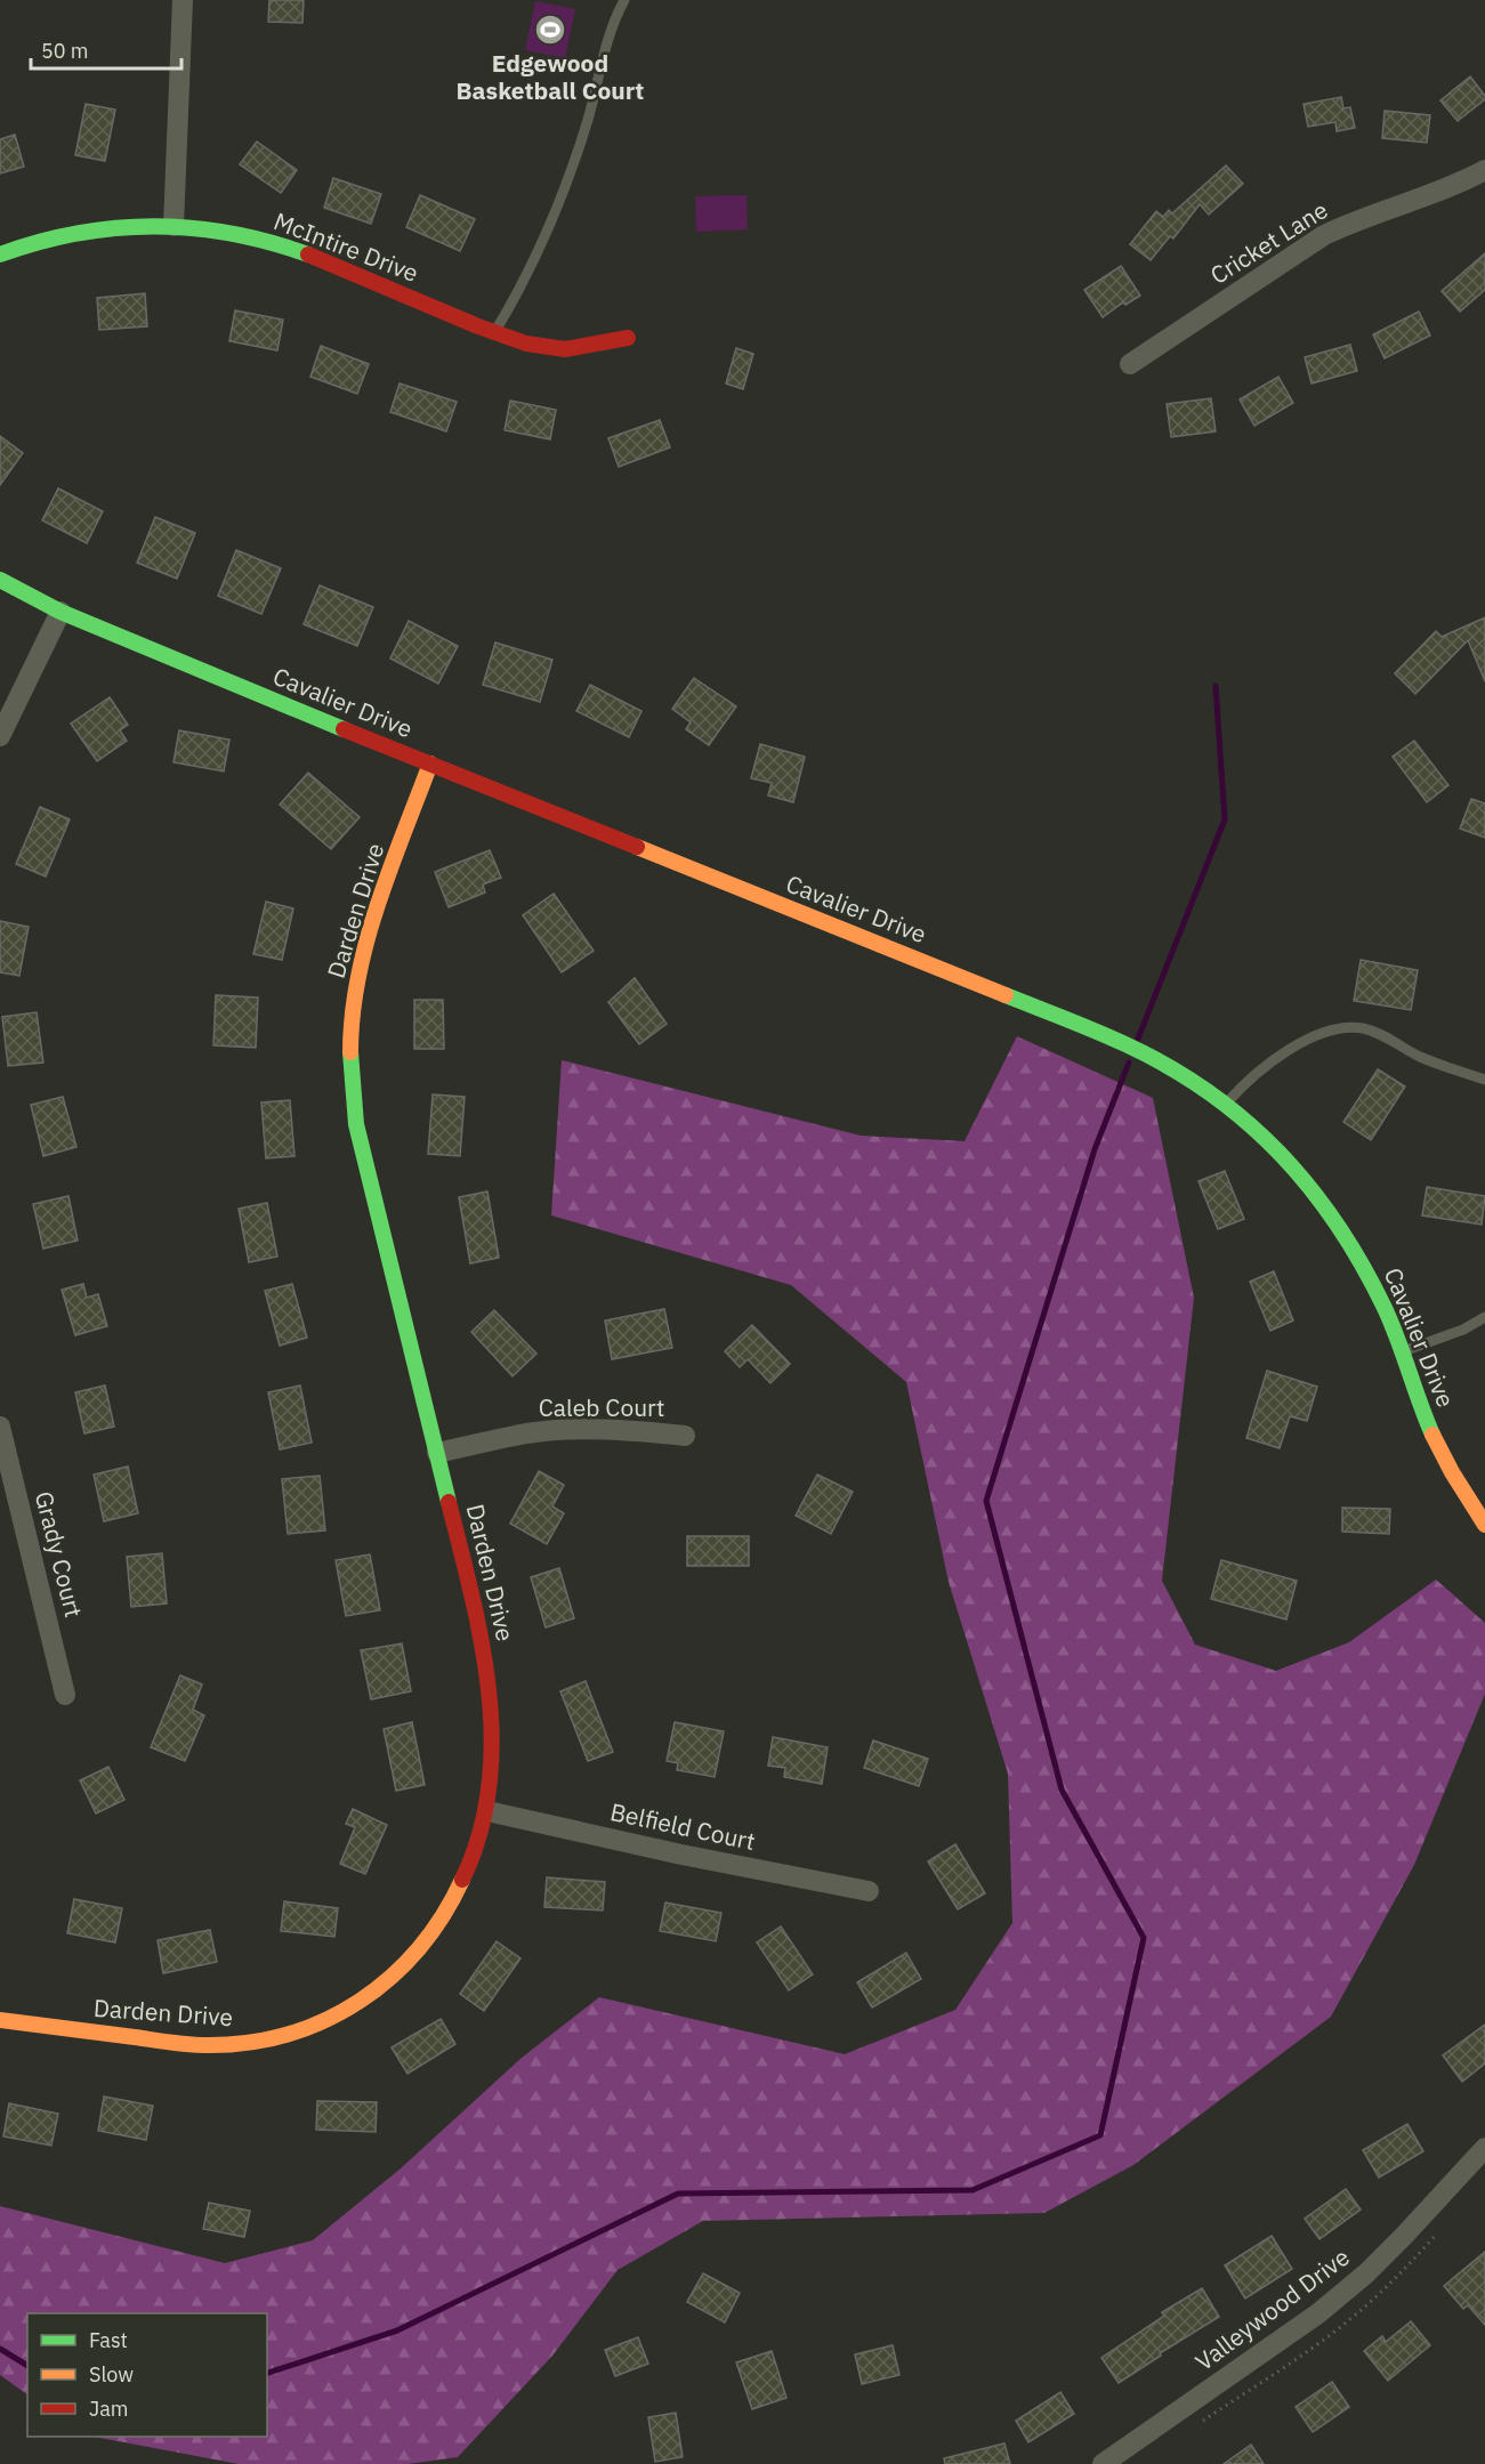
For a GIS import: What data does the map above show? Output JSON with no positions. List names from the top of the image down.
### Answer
{
  "streets": {
    "street": [
      "Cricket Lane",
      "McIntire Drive",
      "Cavalier Drive",
      "Darden Drive",
      "Caleb Court",
      "Grady Court",
      "Belfield Court",
      "Valleywood Drive"
    ]
  },
  "crossings": [
    ["Cavalier Drive", "Darden Drive"],
    ["Darden Drive", "Caleb Court"],
    ["Darden Drive", "Belfield Court"]
  ],
  "places": {
    "sports": ["Edgewood Basketball Court"]
  },
  "legend": ["Fast", "Slow", "Jam"],
  "scale_bar": "50 m"
}
